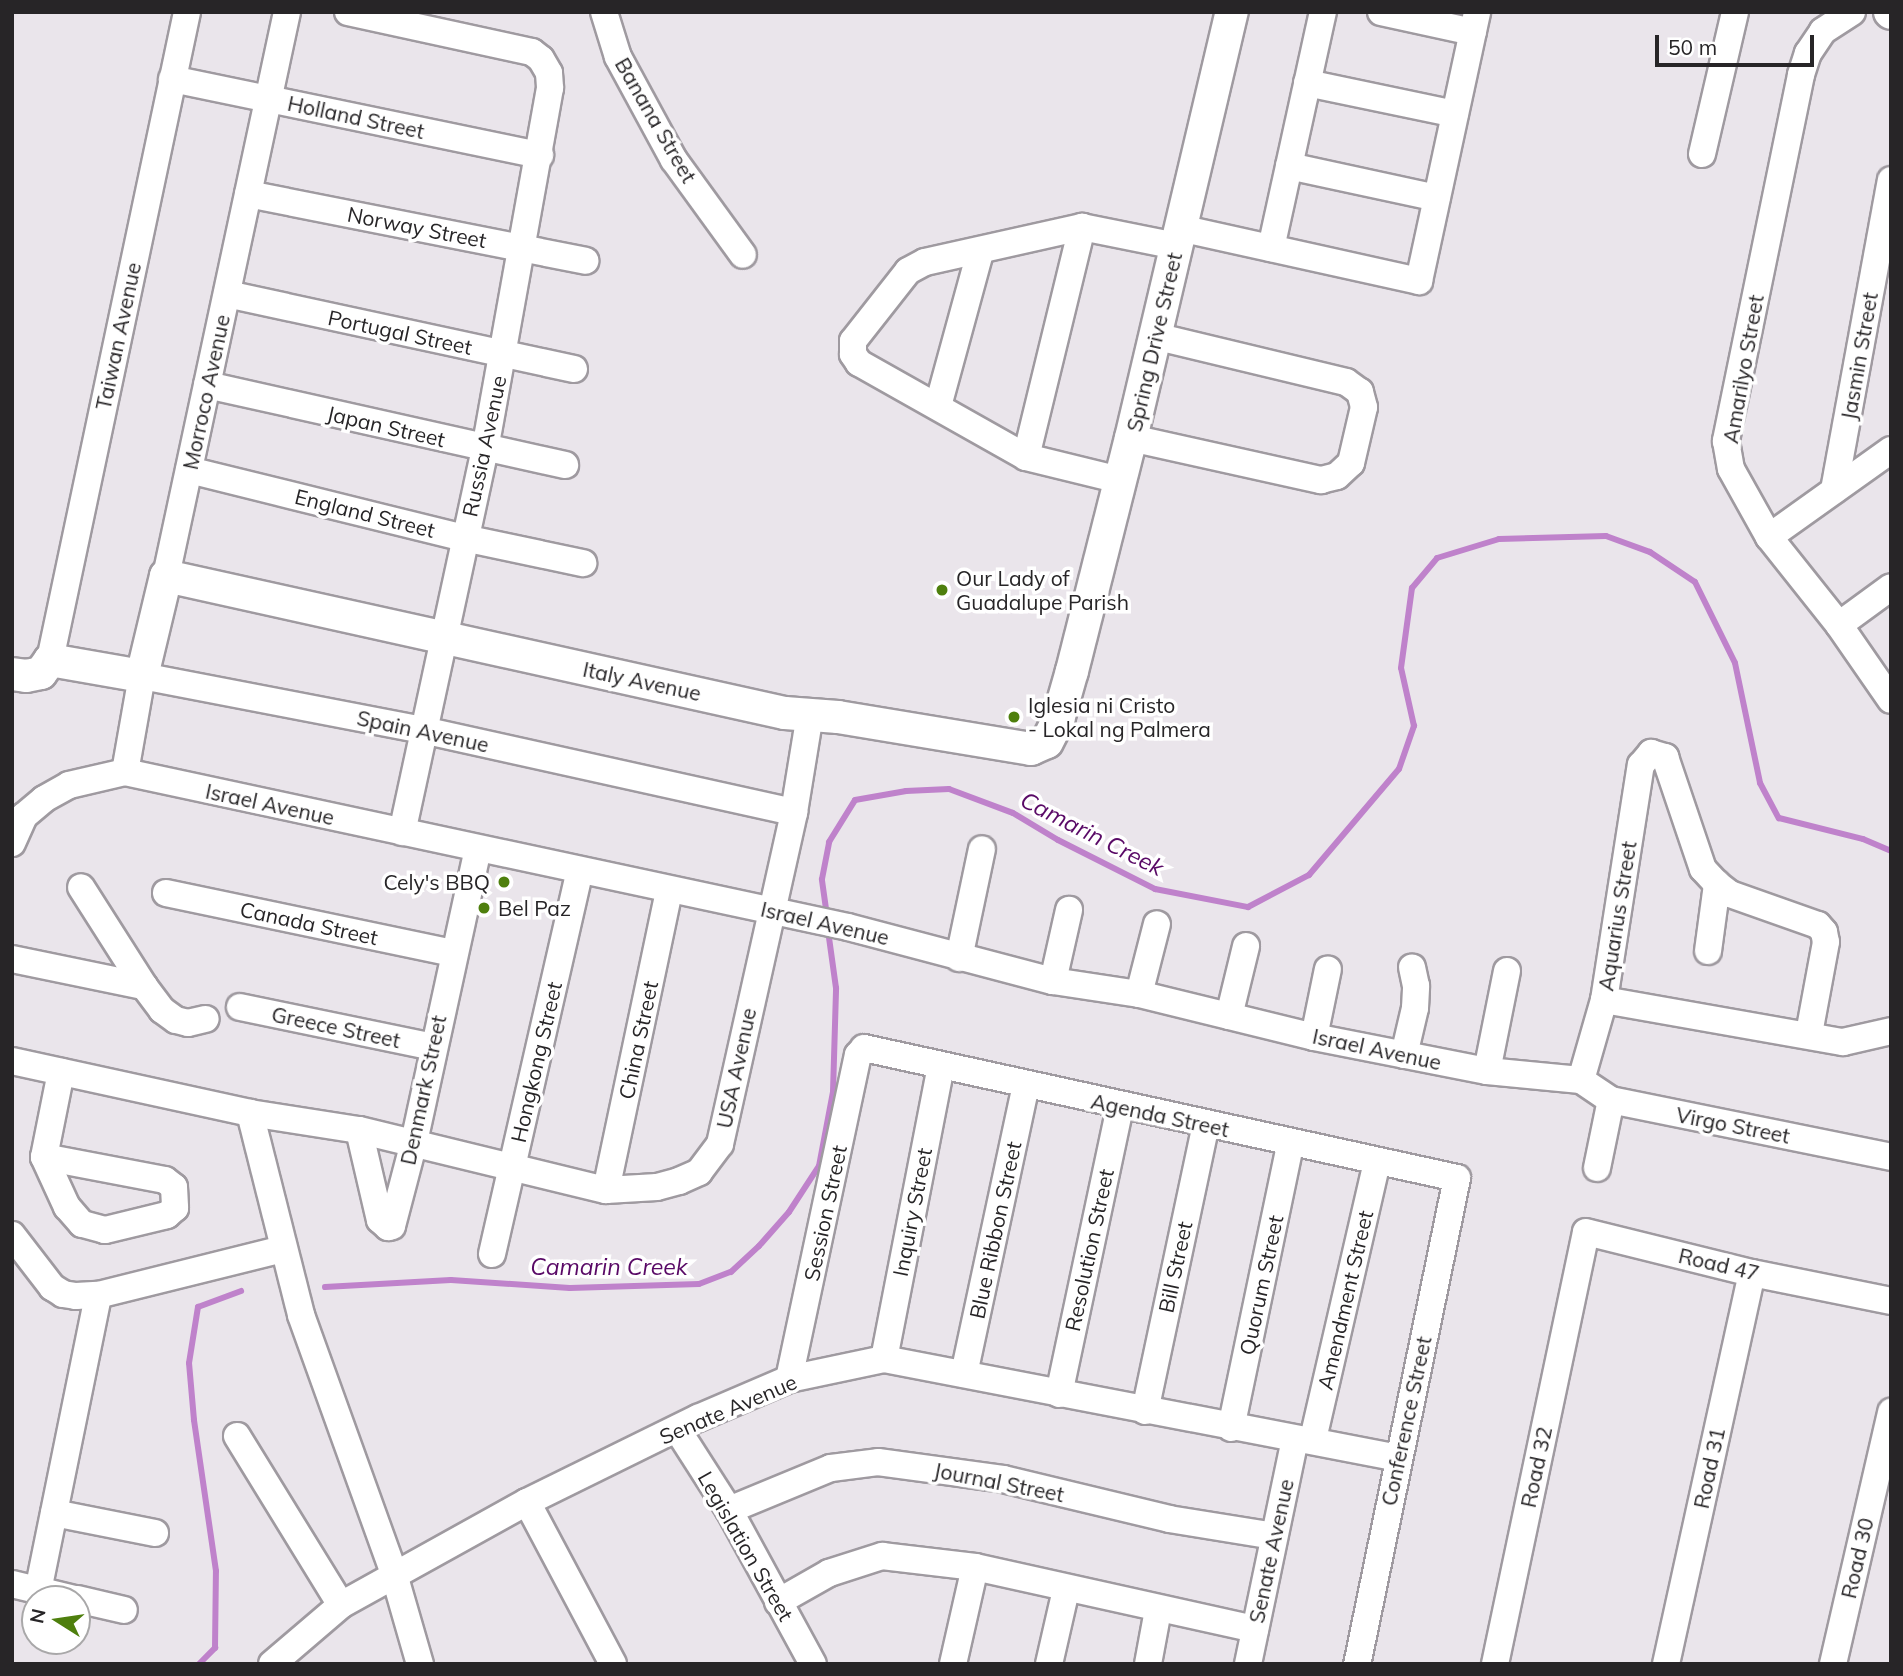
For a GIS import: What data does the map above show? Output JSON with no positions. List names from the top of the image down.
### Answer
{
  "streets": {
    "street": [
      "Holland Street",
      "Banana Street",
      "Norway Street",
      "Portugal Street",
      "Taiwan Avenue",
      "Spring Drive Street",
      "Jasmin Street",
      "Amarilyo Street",
      "Morroco Avenue",
      "Japan Street",
      "Russia Avenue",
      "England Street",
      "Italy Avenue",
      "Spain Avenue",
      "Israel Avenue",
      "Aquarius Street",
      "Canada Street",
      "Greece Street",
      "China Street",
      "Hongkong Street",
      "USA Avenue",
      "Denmark Street",
      "Agenda Street",
      "Virgo Street",
      "Inquiry Street",
      "Session Street",
      "Blue Ribbon Street",
      "Resolution Street",
      "Road 47",
      "Bill Street",
      "Quorum Street",
      "Amendment Street",
      "Senate Avenue",
      "Conference Street",
      "Road 32",
      "Road 31",
      "Journal Street",
      "Legislation Street",
      "Road 30"
    ]
  },
  "crossings": [
    ["Holland Street", "Taiwan Avenue"],
    ["Holland Street", "Morroco Avenue"],
    ["Holland Street", "Russia Avenue"],
    ["Norway Street", "Morroco Avenue"],
    ["Norway Street", "Russia Avenue"],
    ["Portugal Street", "Morroco Avenue"],
    ["Portugal Street", "Russia Avenue"],
    ["Taiwan Avenue", "Spain Avenue"],
    ["Spring Drive Street", "Italy Avenue"],
    ["Morroco Avenue", "Japan Street"],
    ["Morroco Avenue", "England Street"],
    ["Morroco Avenue", "Italy Avenue"],
    ["Morroco Avenue", "Spain Avenue"],
    ["Morroco Avenue", "Israel Avenue"],
    ["Japan Street", "Russia Avenue"],
    ["Russia Avenue", "England Street"],
    ["Russia Avenue", "Italy Avenue"],
    ["Russia Avenue", "Spain Avenue"],
    ["Russia Avenue", "Israel Avenue"],
    ["Italy Avenue", "USA Avenue"],
    ["Spain Avenue", "USA Avenue"],
    ["Israel Avenue", "Aquarius Street"],
    ["Israel Avenue", "China Street"],
    ["Israel Avenue", "Hongkong Street"],
    ["Israel Avenue", "USA Avenue"],
    ["Israel Avenue", "Denmark Street"],
    ["Israel Avenue", "Virgo Street"],
    ["Aquarius Street", "Virgo Street"],
    ["Canada Street", "Denmark Street"],
    ["Greece Street", "Denmark Street"],
    ["China Street", "USA Avenue"],
    ["Hongkong Street", "USA Avenue"],
    ["USA Avenue", "Denmark Street"],
    ["Agenda Street", "Inquiry Street"],
    ["Agenda Street", "Session Street"],
    ["Agenda Street", "Blue Ribbon Street"],
    ["Agenda Street", "Resolution Street"],
    ["Agenda Street", "Bill Street"],
    ["Agenda Street", "Quorum Street"],
    ["Agenda Street", "Amendment Street"],
    ["Agenda Street", "Conference Street"],
    ["Inquiry Street", "Senate Avenue"],
    ["Session Street", "Senate Avenue"],
    ["Blue Ribbon Street", "Senate Avenue"],
    ["Resolution Street", "Senate Avenue"],
    ["Road 47", "Road 32"],
    ["Road 47", "Road 31"],
    ["Bill Street", "Senate Avenue"],
    ["Quorum Street", "Senate Avenue"],
    ["Amendment Street", "Senate Avenue"],
    ["Senate Avenue", "Conference Street"],
    ["Senate Avenue", "Journal Street"],
    ["Senate Avenue", "Legislation Street"],
    ["Journal Street", "Legislation Street"]
  ],
  "water": ["Camarin Creek"],
  "places": [
    "Our Lady of Guadalupe Parish",
    "Iglesia ni Cristo - Lokal ng Palmera",
    "Cely's BBQ",
    "Bel Paz"
  ],
  "scale_bar": "50 m",
  "north": "left"
}
